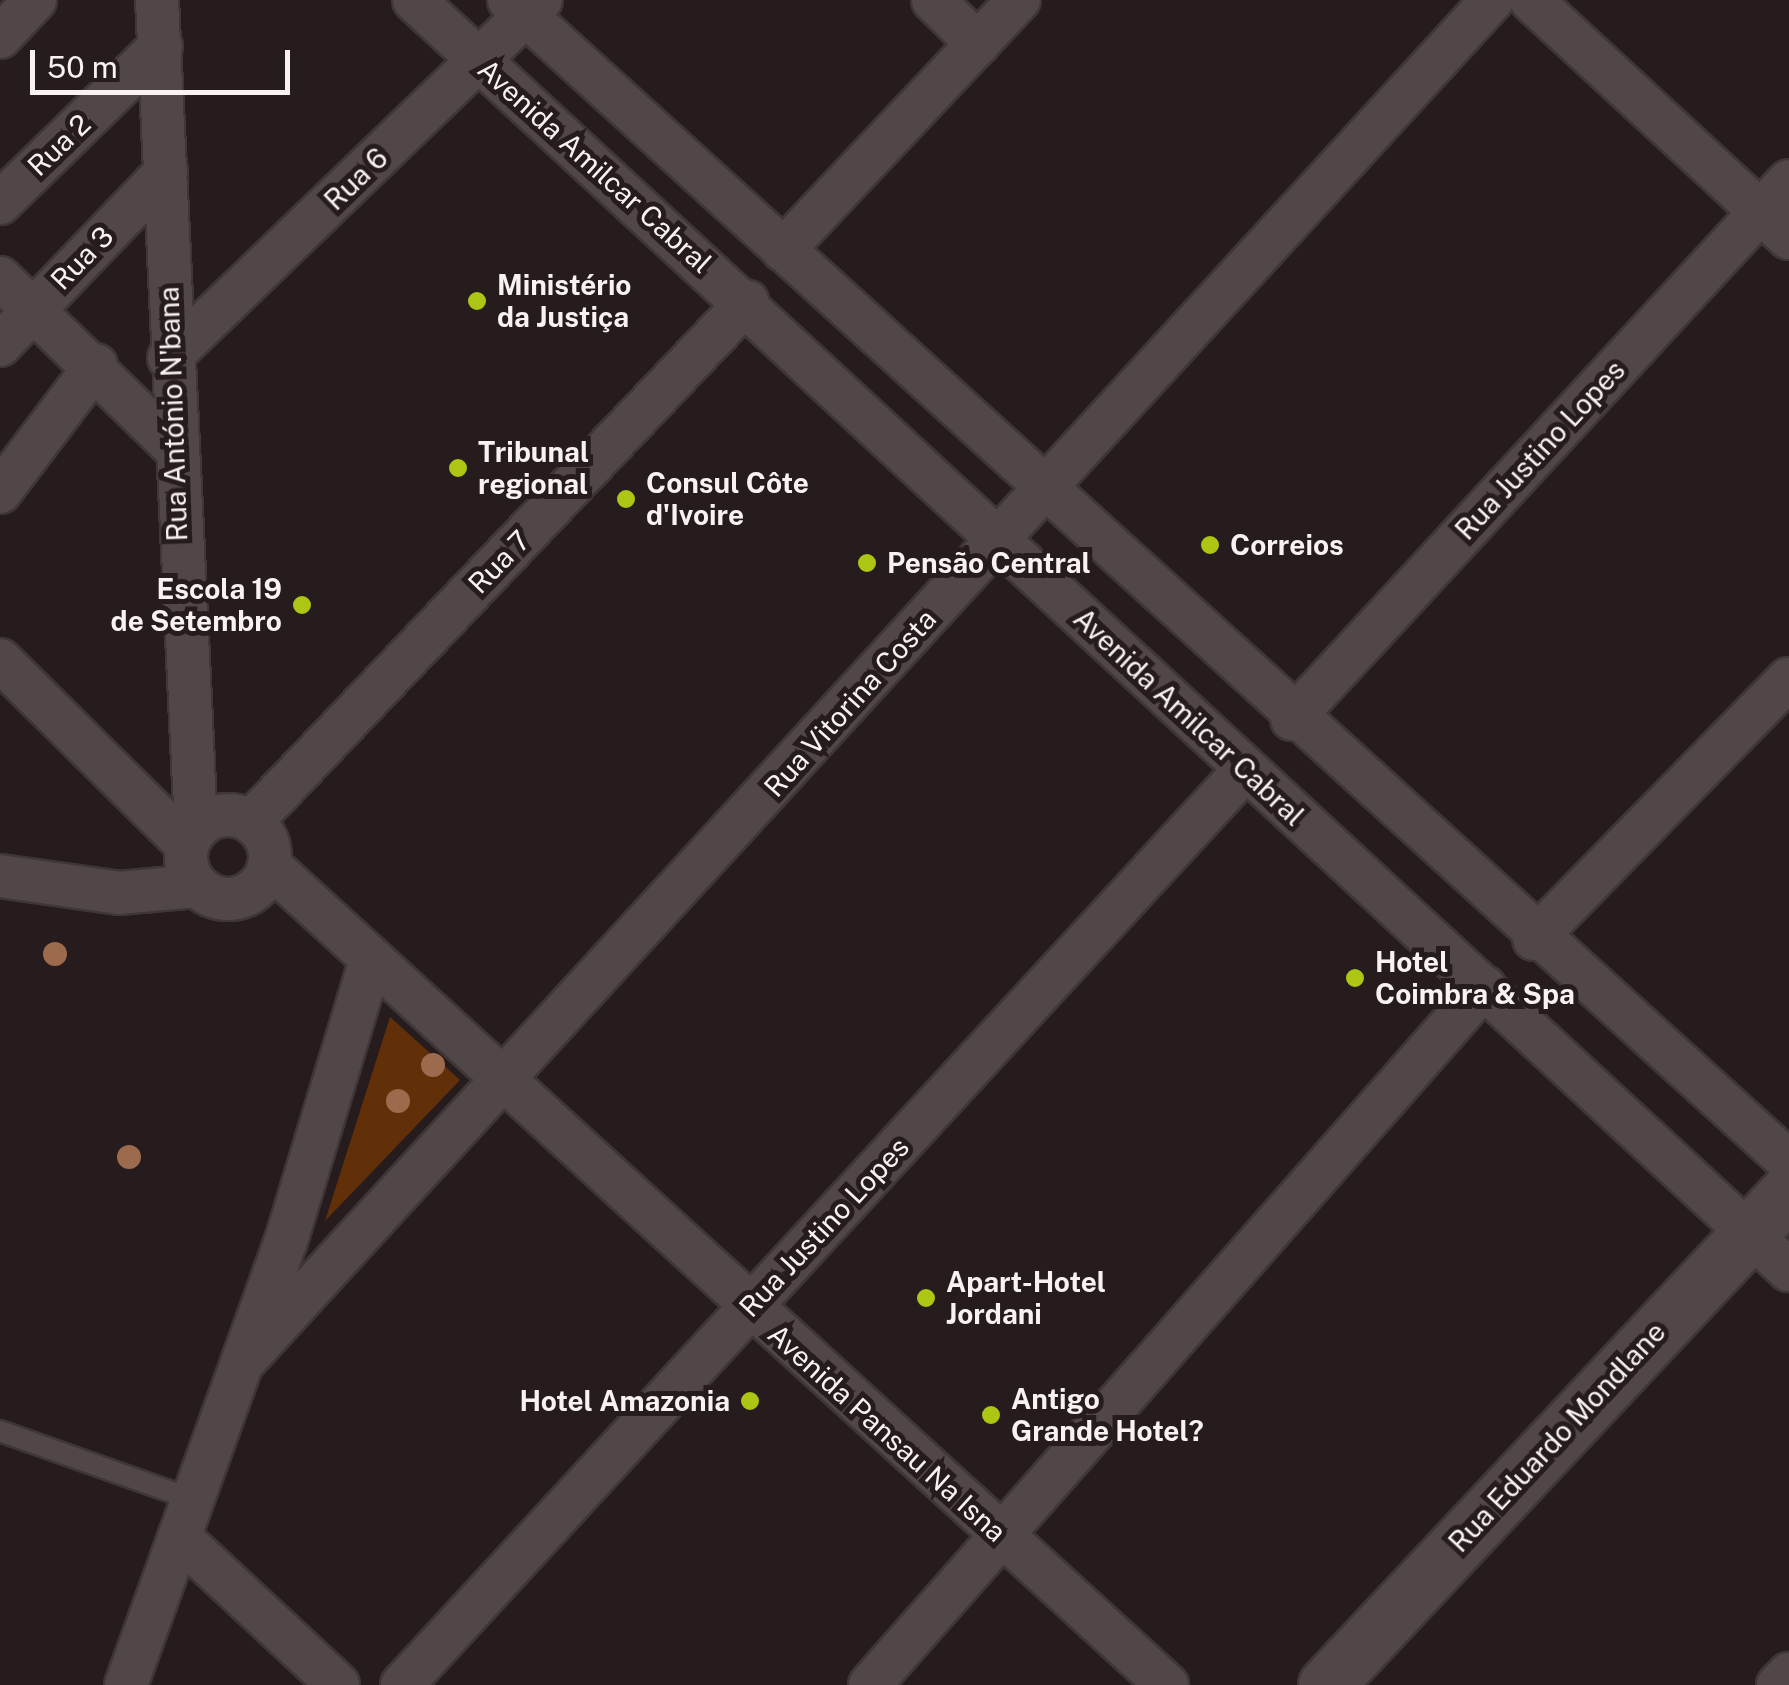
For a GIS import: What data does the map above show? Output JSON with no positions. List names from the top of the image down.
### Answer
{
  "streets": {
    "street": [
      "Rua 2",
      "Avenida Amilcar Cabral",
      "Rua 6",
      "Rua 3",
      "Rua António N'bana",
      "Rua Justino Lopes",
      "Rua 7",
      "Rua Vitorina Costa",
      "Avenida Pansau Na Isna",
      "Rua Eduardo Mondlane"
    ]
  },
  "crossings": [
    ["Rua 2", "Rua António N'bana"],
    ["Avenida Amilcar Cabral", "Rua 6"],
    ["Avenida Amilcar Cabral", "Rua Justino Lopes"],
    ["Avenida Amilcar Cabral", "Rua 7"],
    ["Avenida Amilcar Cabral", "Rua Vitorina Costa"],
    ["Avenida Amilcar Cabral", "Rua Eduardo Mondlane"],
    ["Rua 6", "Rua António N'bana"],
    ["Rua 3", "Rua António N'bana"],
    ["Rua António N'bana", "Rua 7"],
    ["Rua António N'bana", "Avenida Pansau Na Isna"],
    ["Rua Justino Lopes", "Avenida Pansau Na Isna"],
    ["Rua 7", "Avenida Pansau Na Isna"],
    ["Rua Vitorina Costa", "Avenida Pansau Na Isna"]
  ],
  "places": [
    "Ministério da Justiça",
    "Tribunal regional",
    "Consul Côte d'Ivoire",
    "Correios",
    "Pensão Central",
    "Escola 19 de Setembro",
    "Hotel Coimbra & Spa",
    "Apart-Hotel Jordani",
    "Hotel Amazonia",
    "Antigo Grande Hotel?"
  ],
  "scale_bar": "50 m"
}
